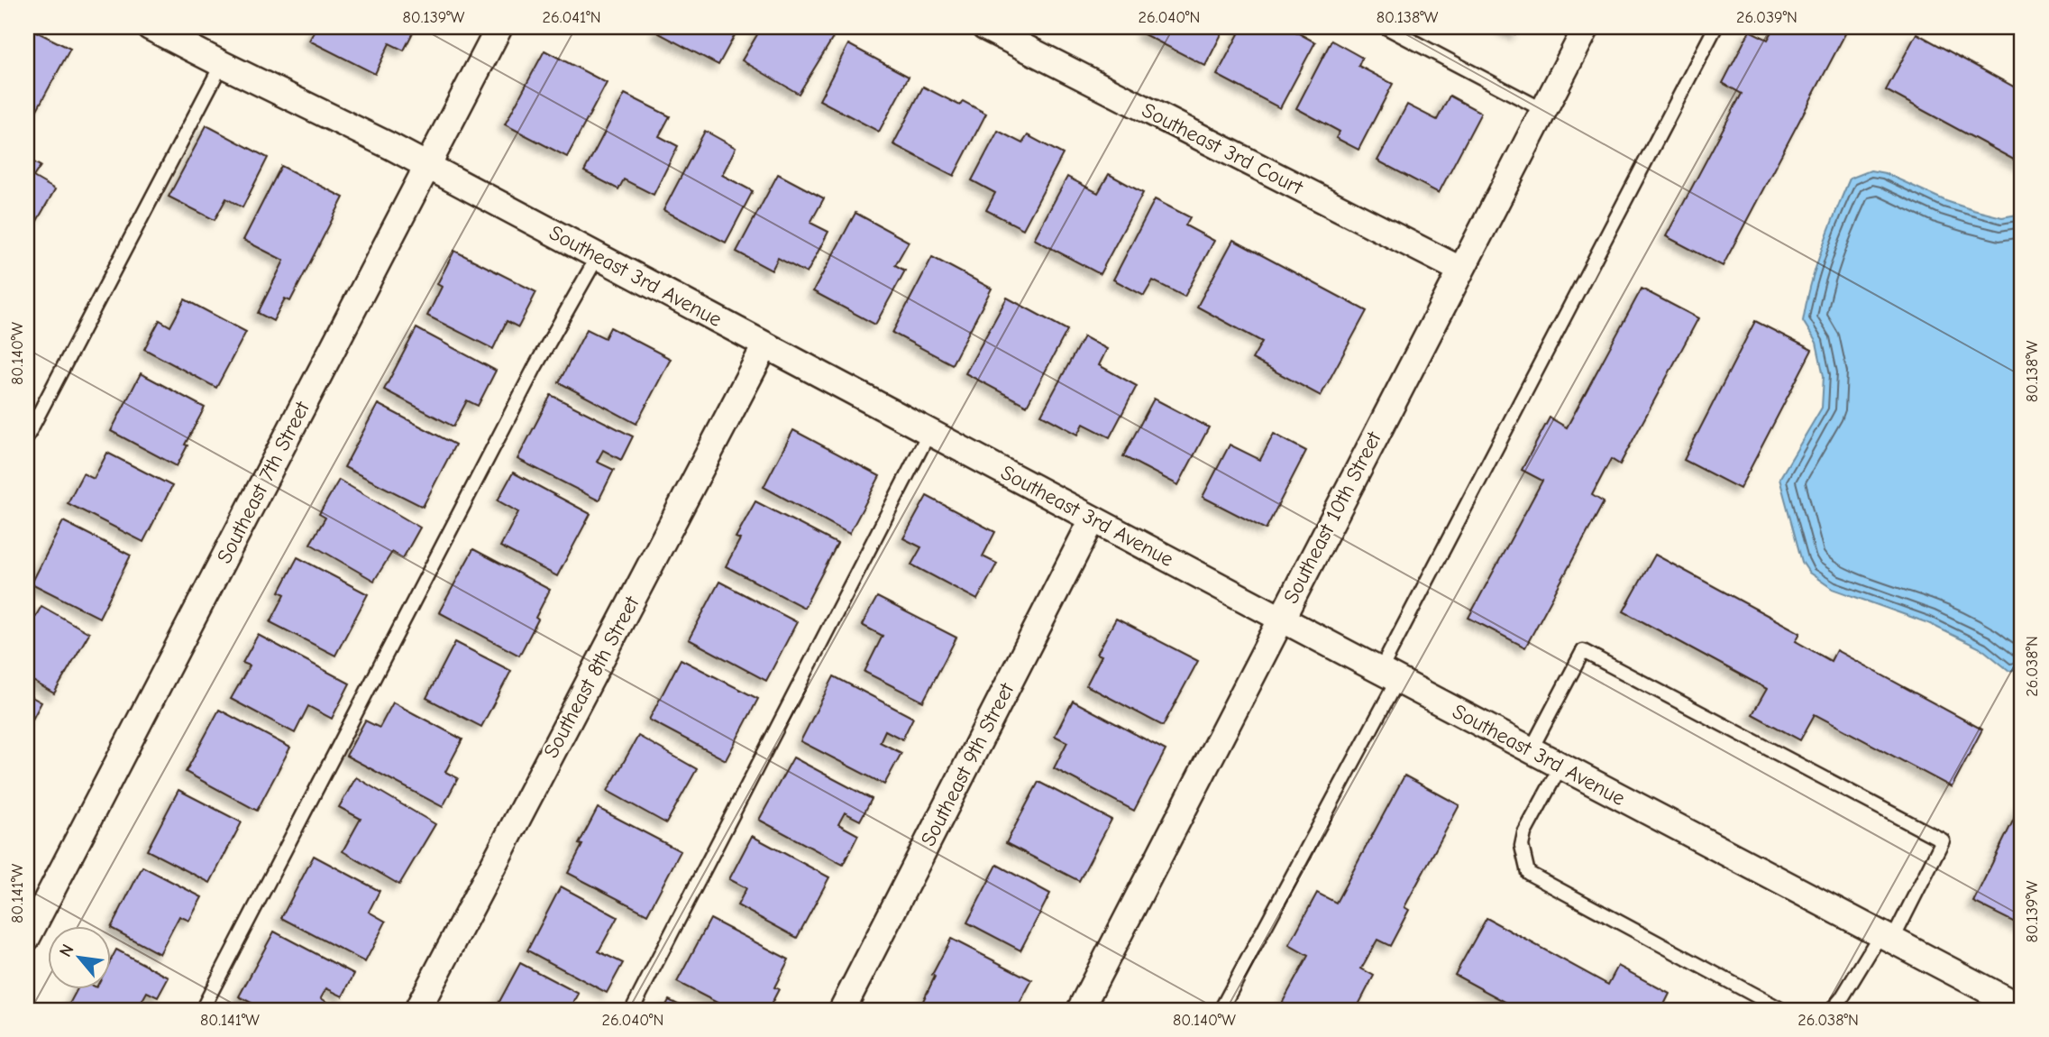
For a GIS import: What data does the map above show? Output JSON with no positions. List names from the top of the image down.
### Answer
{
  "streets": {
    "street": [
      "Southeast 3rd Court",
      "Southeast 3rd Avenue",
      "Southeast 7th Street",
      "Southeast 10th Street",
      "Southeast 8th Street",
      "Southeast 9th Street"
    ]
  },
  "crossings": [
    ["Southeast 3rd Court", "Southeast 10th Street"],
    ["Southeast 3rd Avenue", "Southeast 7th Street"],
    ["Southeast 3rd Avenue", "Southeast 10th Street"],
    ["Southeast 3rd Avenue", "Southeast 8th Street"],
    ["Southeast 3rd Avenue", "Southeast 9th Street"]
  ],
  "north": "top left",
  "coordinates": [
    "80.139°W",
    "26.041°N",
    "26.040°N",
    "80.138°W",
    "26.039°N",
    "80.140°W",
    "26.038°N",
    "80.141°W"
  ]
}
